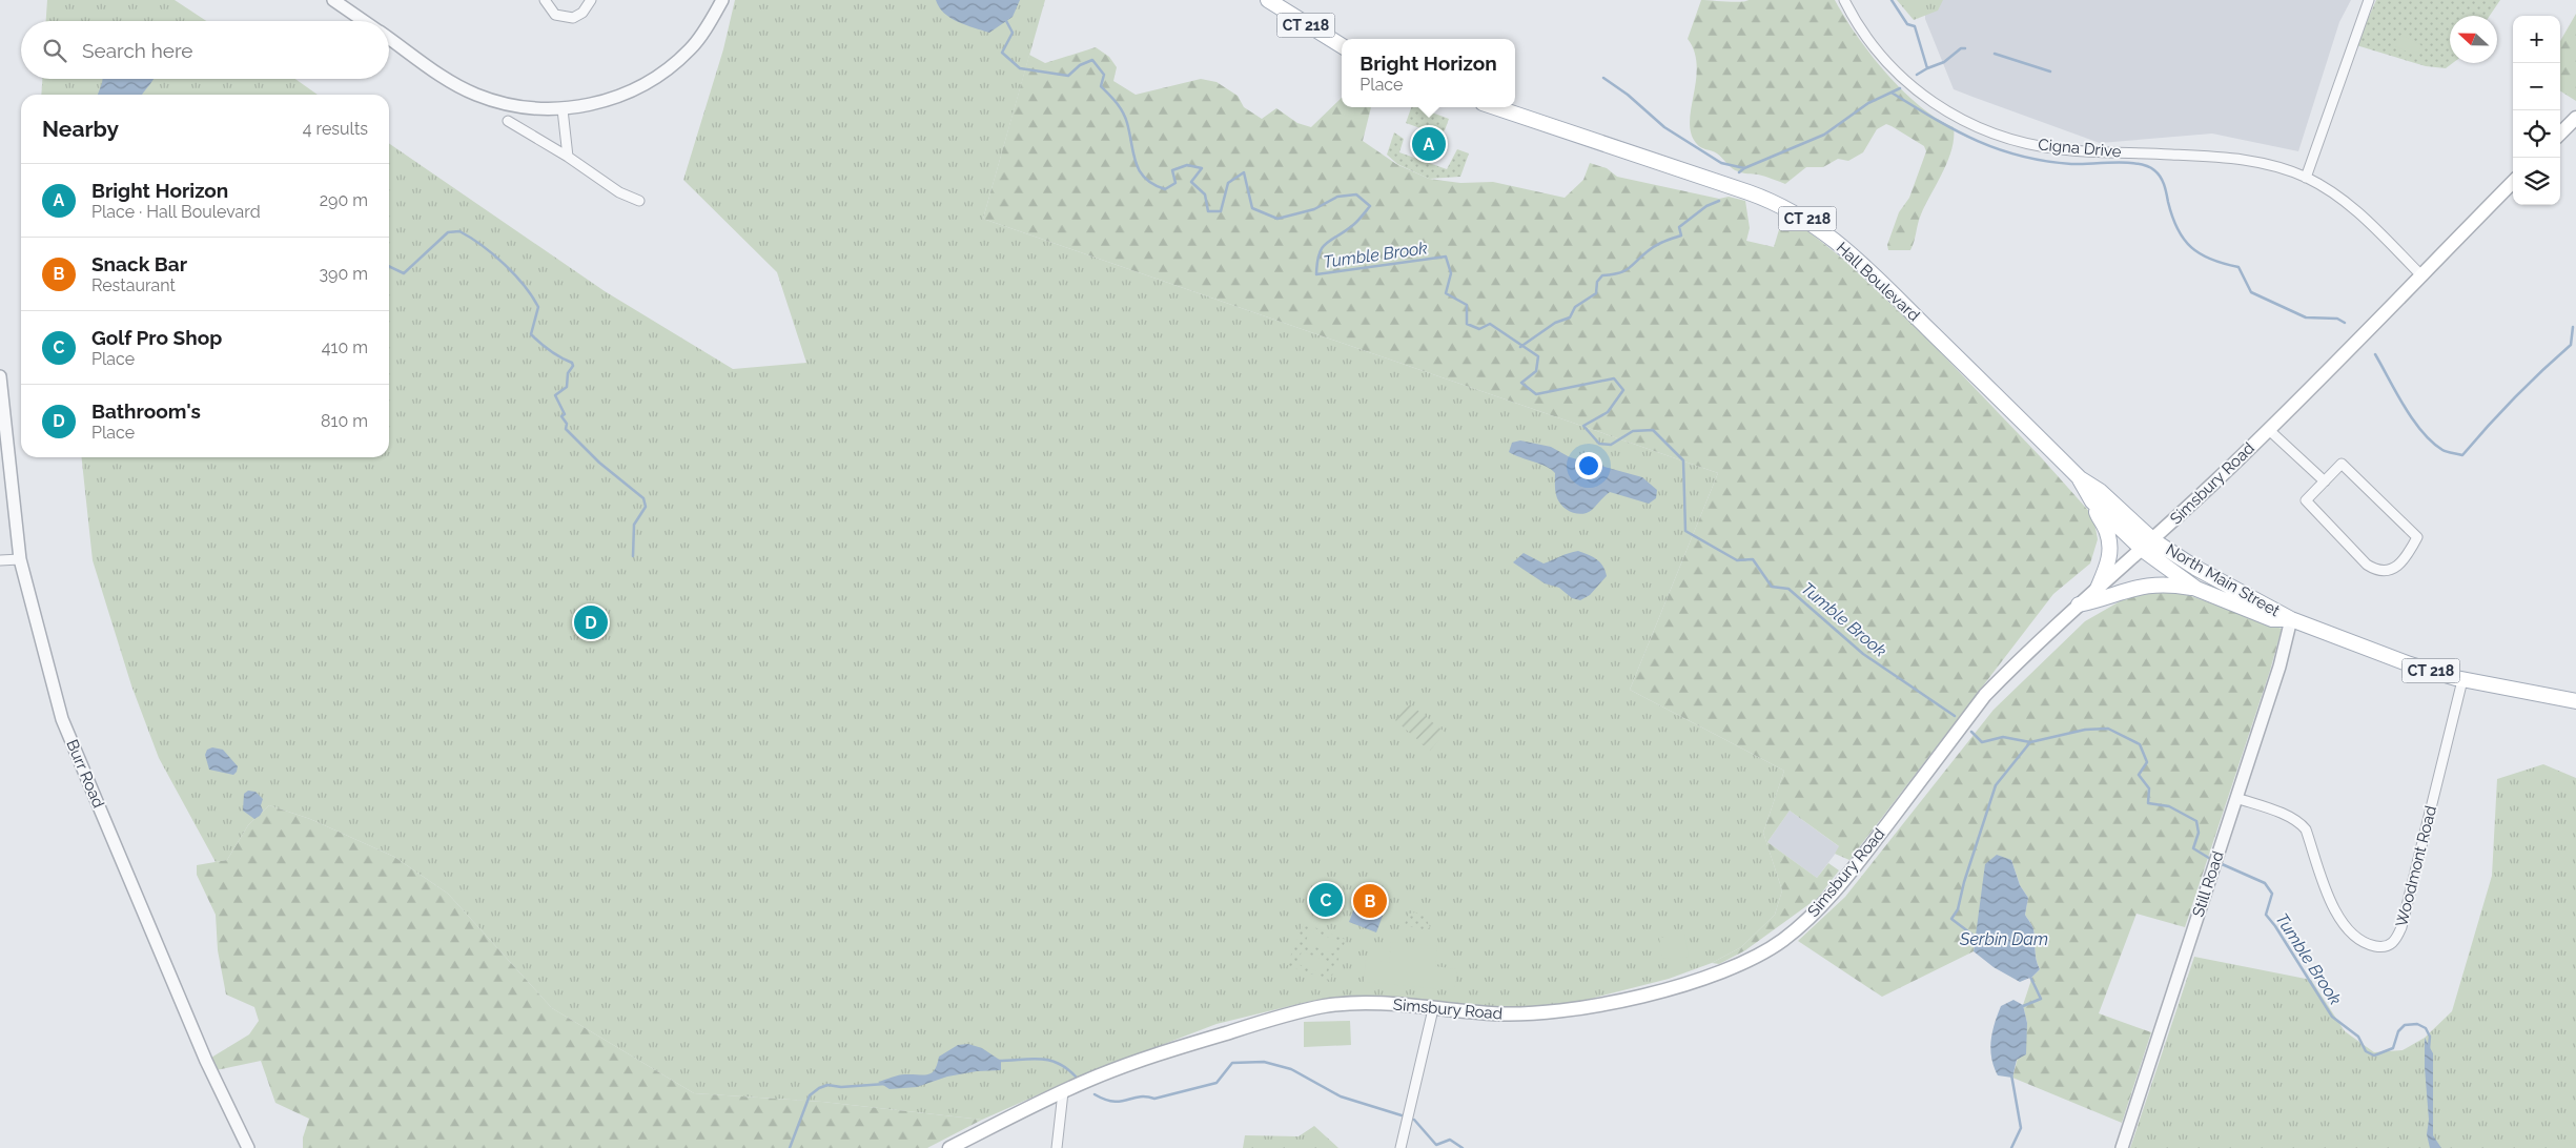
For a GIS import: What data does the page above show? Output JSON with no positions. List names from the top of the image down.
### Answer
{
  "streets": {
    "main road": [
      "CT 218",
      "Hall Boulevard",
      "Simsbury Road",
      "North Main Street"
    ],
    "street": [
      "Cigna Drive",
      "Burr Road",
      "Woodmont Road",
      "Still Road"
    ]
  },
  "crossings": [
    ["Cigna Drive", "Simsbury Road"],
    ["Hall Boulevard", "Simsbury Road"],
    ["Hall Boulevard", "North Main Street"],
    ["Simsbury Road", "North Main Street"],
    ["North Main Street", "Woodmont Road"],
    ["North Main Street", "Still Road"],
    ["Woodmont Road", "Still Road"]
  ],
  "water": ["Tumble Brook", "Serbin Dam"],
  "north": "left",
  "page": {
    "map_buttons": ["+", "−"],
    "search": "Search here",
    "popup": ["Bright Horizon", "Place"],
    "heading": ["Nearby", "4 results"],
    "pins": [
      "A",
      "D",
      "C",
      "B"
    ],
    "list": [
      {
        "mark": "A",
        "name": "Bright Horizon",
        "note": "Place · Hall Boulevard",
        "value": "290 m"
      },
      {
        "mark": "B",
        "name": "Snack Bar",
        "note": "Restaurant",
        "value": "390 m"
      },
      {
        "mark": "C",
        "name": "Golf Pro Shop",
        "note": "Place",
        "value": "410 m"
      },
      {
        "mark": "D",
        "name": "Bathroom's",
        "note": "Place",
        "value": "810 m"
      }
    ]
  }
}
